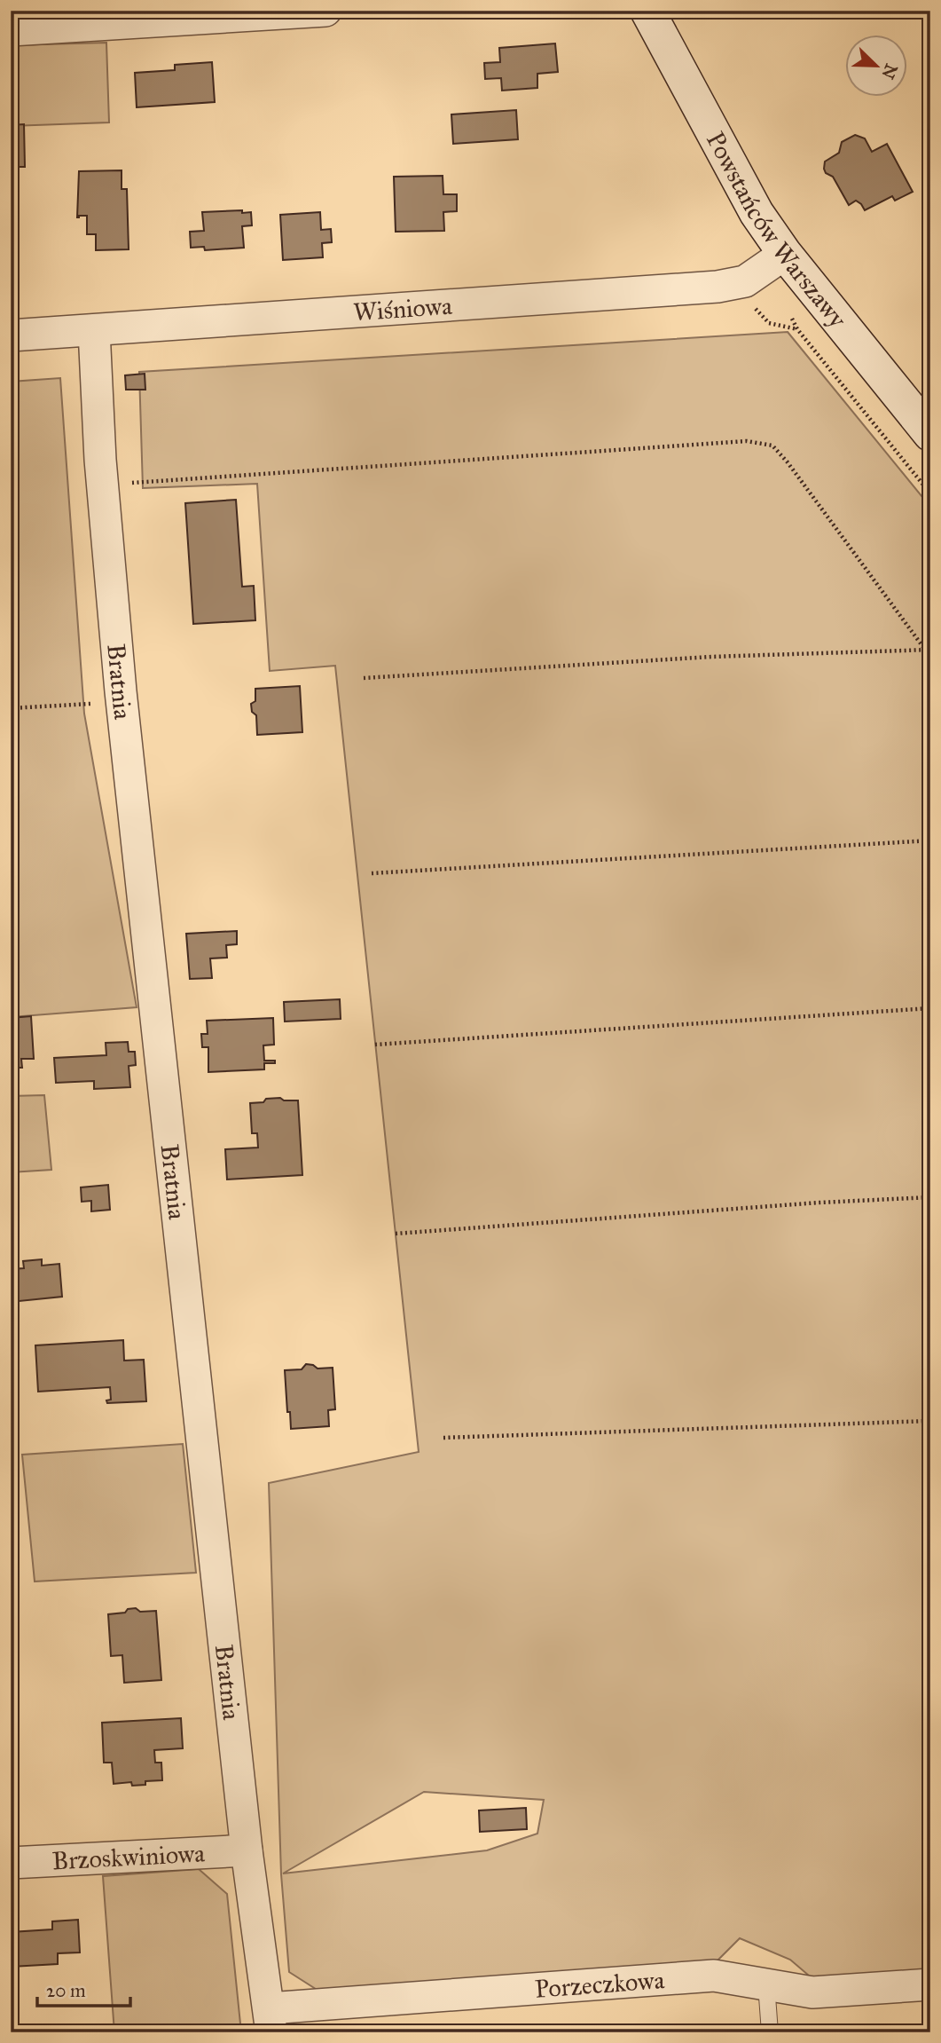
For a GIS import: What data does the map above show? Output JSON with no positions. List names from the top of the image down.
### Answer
{
  "streets": {
    "street": [
      "Powstańców Warszawy",
      "Wiśniowa",
      "Bratnia",
      "Brzoskwiniowa",
      "Porzeczkowa"
    ]
  },
  "crossings": [
    ["Powstańców Warszawy", "Wiśniowa"],
    ["Wiśniowa", "Bratnia"],
    ["Bratnia", "Brzoskwiniowa"],
    ["Bratnia", "Porzeczkowa"]
  ],
  "scale_bar": "20 m",
  "north": "bottom right"
}
